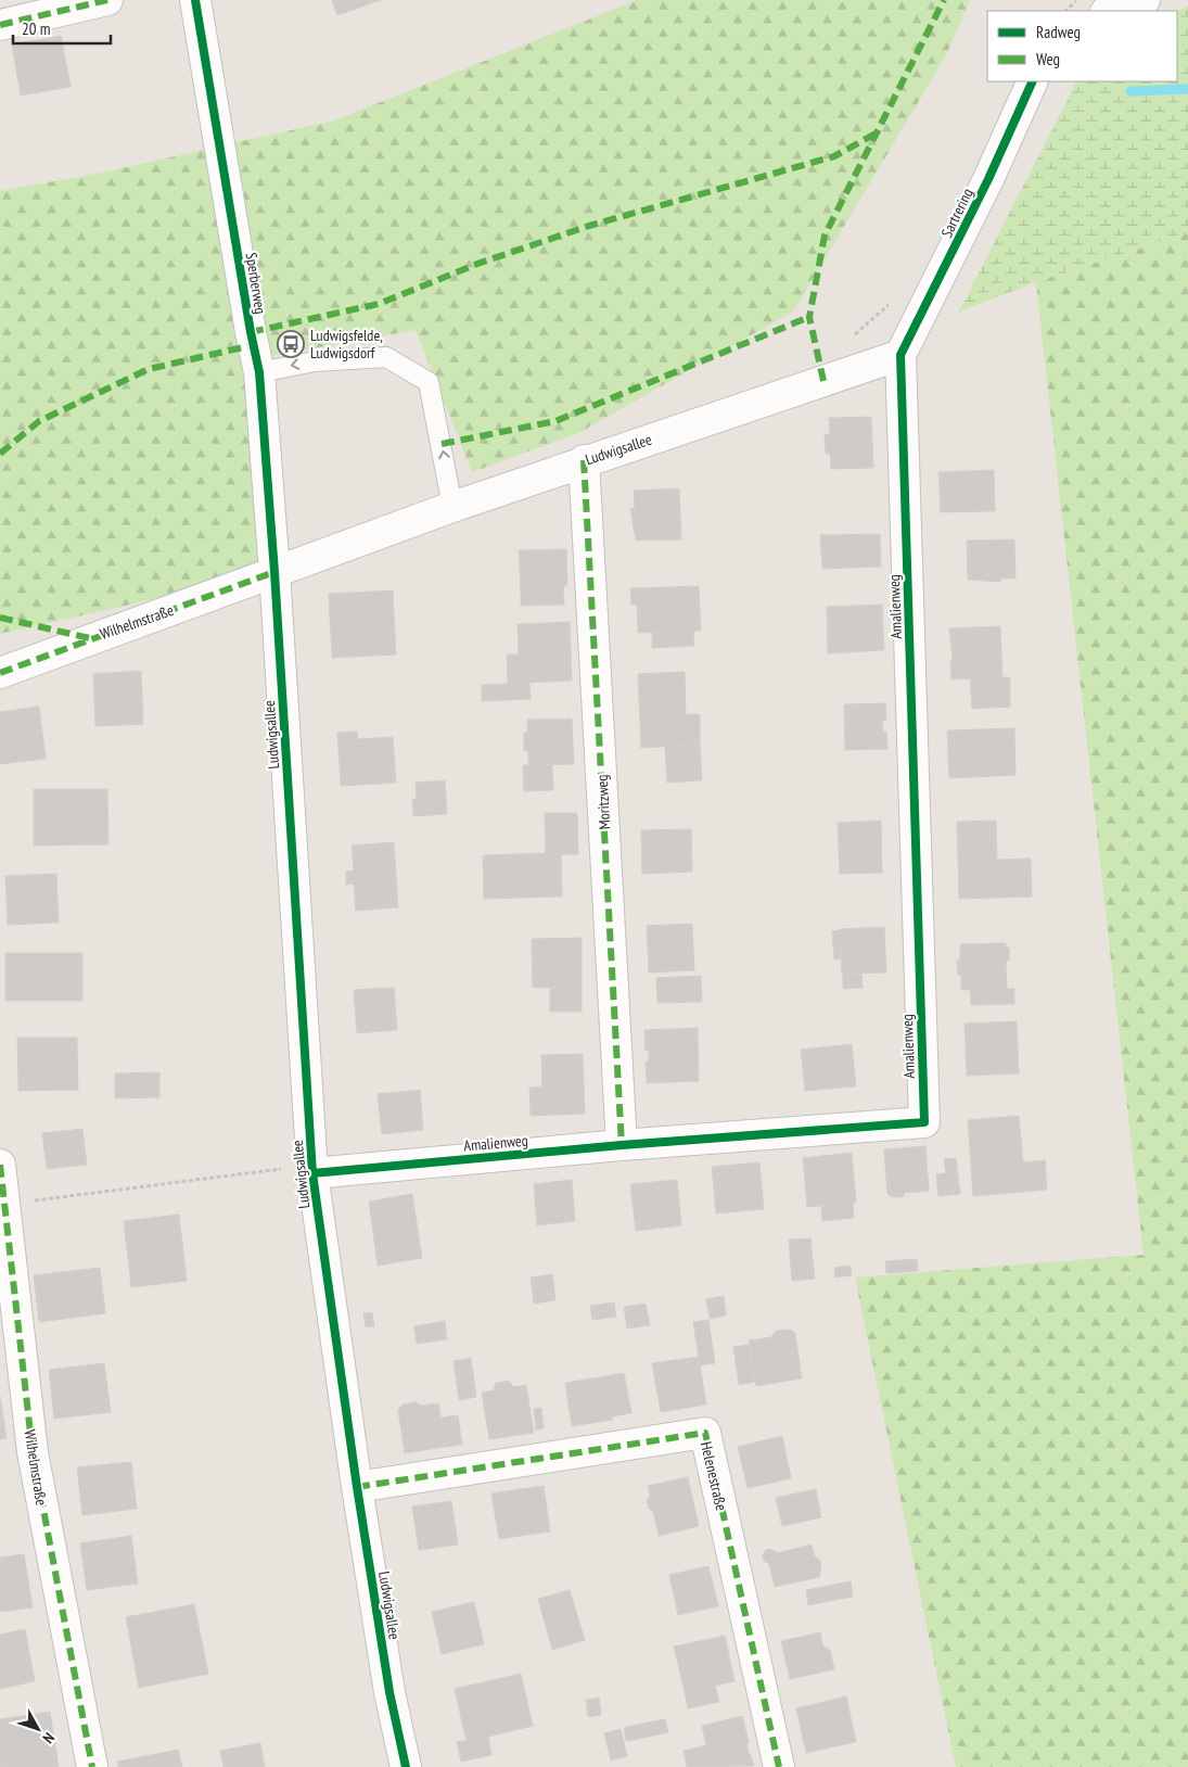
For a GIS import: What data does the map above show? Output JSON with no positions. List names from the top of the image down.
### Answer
{
  "streets": {
    "street": [
      "Sartrering",
      "Sperberweg",
      "Ludwigsallee",
      "Amalienweg",
      "Wilhelmstraße",
      "Moritzweg",
      "Helenestraße"
    ]
  },
  "crossings": [
    ["Sartrering", "Ludwigsallee"],
    ["Sartrering", "Amalienweg"],
    ["Sperberweg", "Ludwigsallee"],
    ["Sperberweg", "Wilhelmstraße"],
    ["Ludwigsallee", "Amalienweg"],
    ["Ludwigsallee", "Wilhelmstraße"],
    ["Ludwigsallee", "Moritzweg"],
    ["Ludwigsallee", "Helenestraße"],
    ["Amalienweg", "Moritzweg"]
  ],
  "places": {
    "bus stop": ["Ludwigsfelde, Ludwigsdorf"]
  },
  "legend": ["Radweg", "Weg"],
  "scale_bar": "20 m",
  "north": "bottom right"
}
